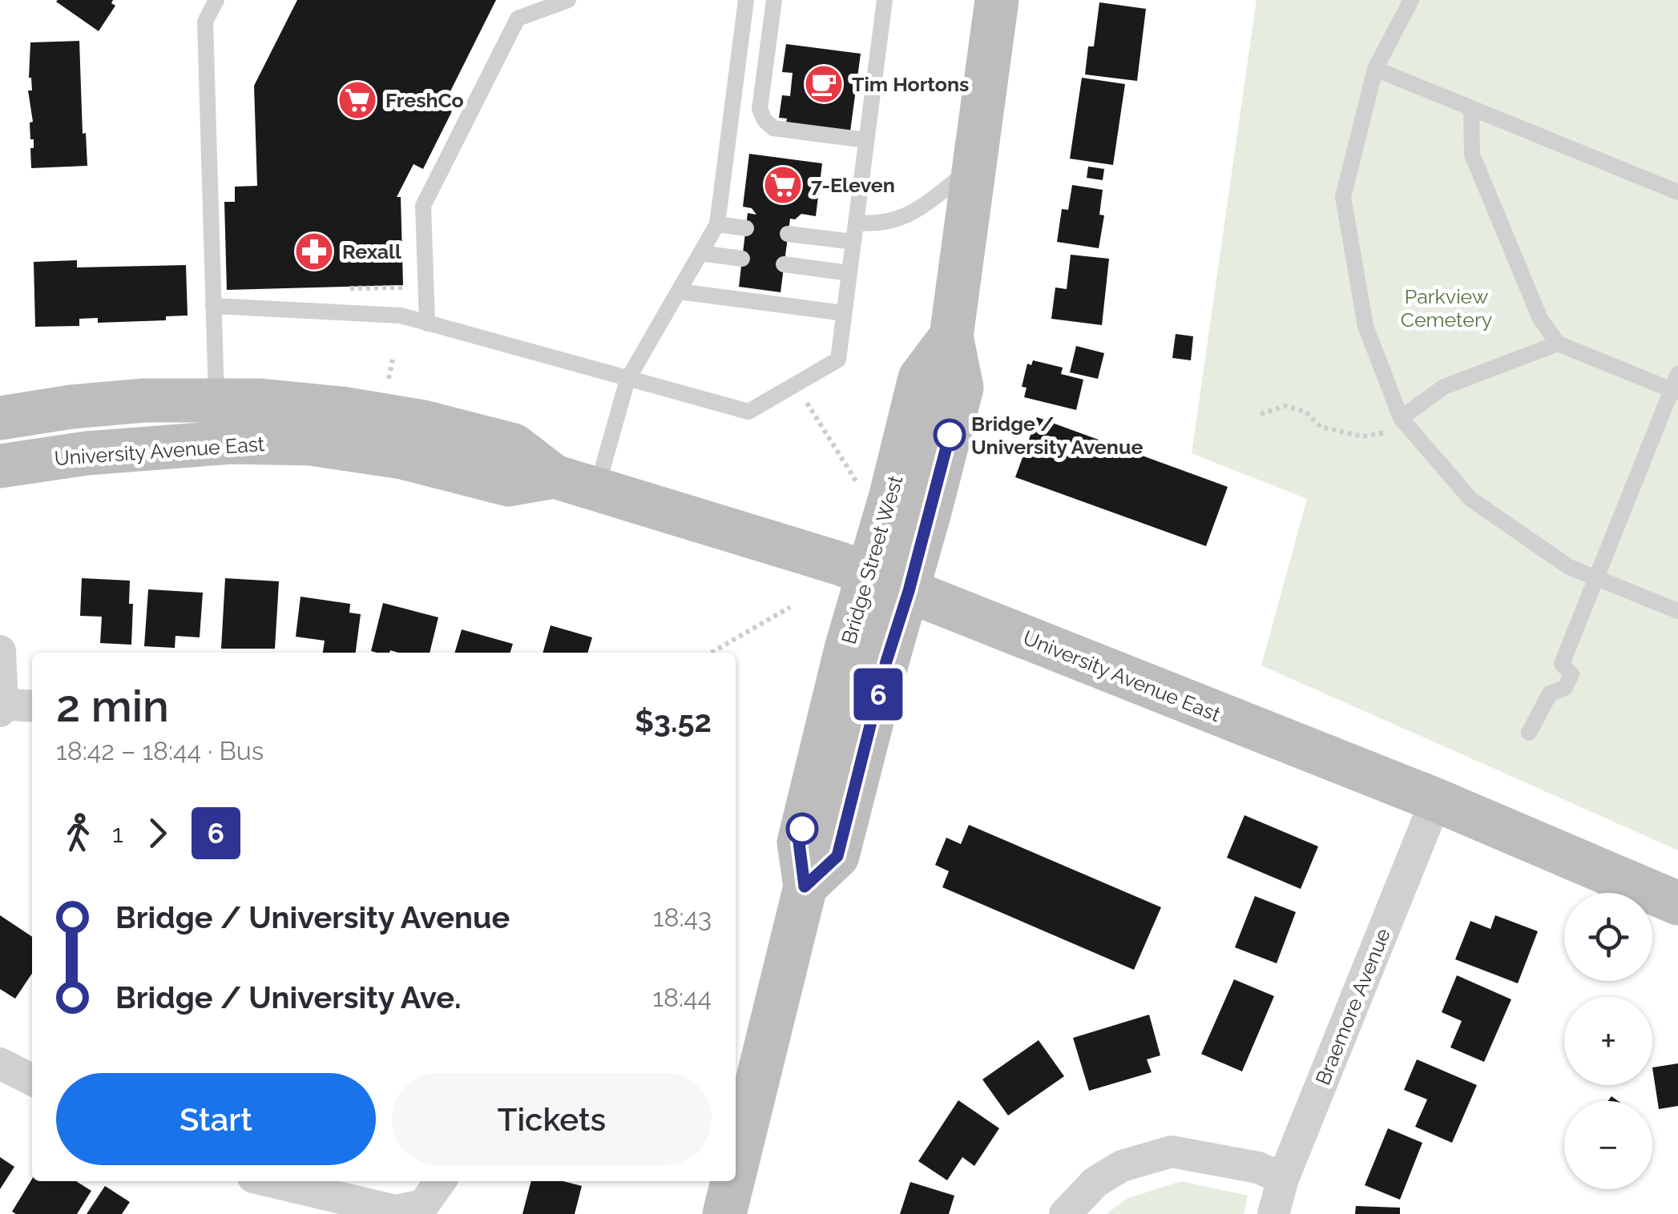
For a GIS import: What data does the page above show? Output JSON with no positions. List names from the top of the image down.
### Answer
{
  "streets": {
    "main road": ["University Avenue East", "Bridge Street West"],
    "street": ["Braemore Avenue"]
  },
  "crossings": [
    ["University Avenue East", "Bridge Street West"],
    ["University Avenue East", "Braemore Avenue"]
  ],
  "parks": ["Parkview Cemetery"],
  "places": {
    "cafe": ["Tim Hortons"],
    "supermarket": ["FreshCo", "7-Eleven"],
    "pharmacy": ["Rexall"],
    "other": ["Bridge / University Avenue"]
  },
  "lines": ["bus line 6"],
  "page": {
    "on_map": "6",
    "heading": ["2 min", "18:42 – 18:44 · Bus", "$3.52"],
    "legs": ["1", "6"],
    "list": [
      {
        "name": "Bridge / University Avenue",
        "value": "18:43"
      },
      {
        "name": "Bridge / University Ave.",
        "value": "18:44"
      }
    ],
    "map_buttons": ["+", "−"],
    "buttons": ["Start", "Tickets"]
  }
}
